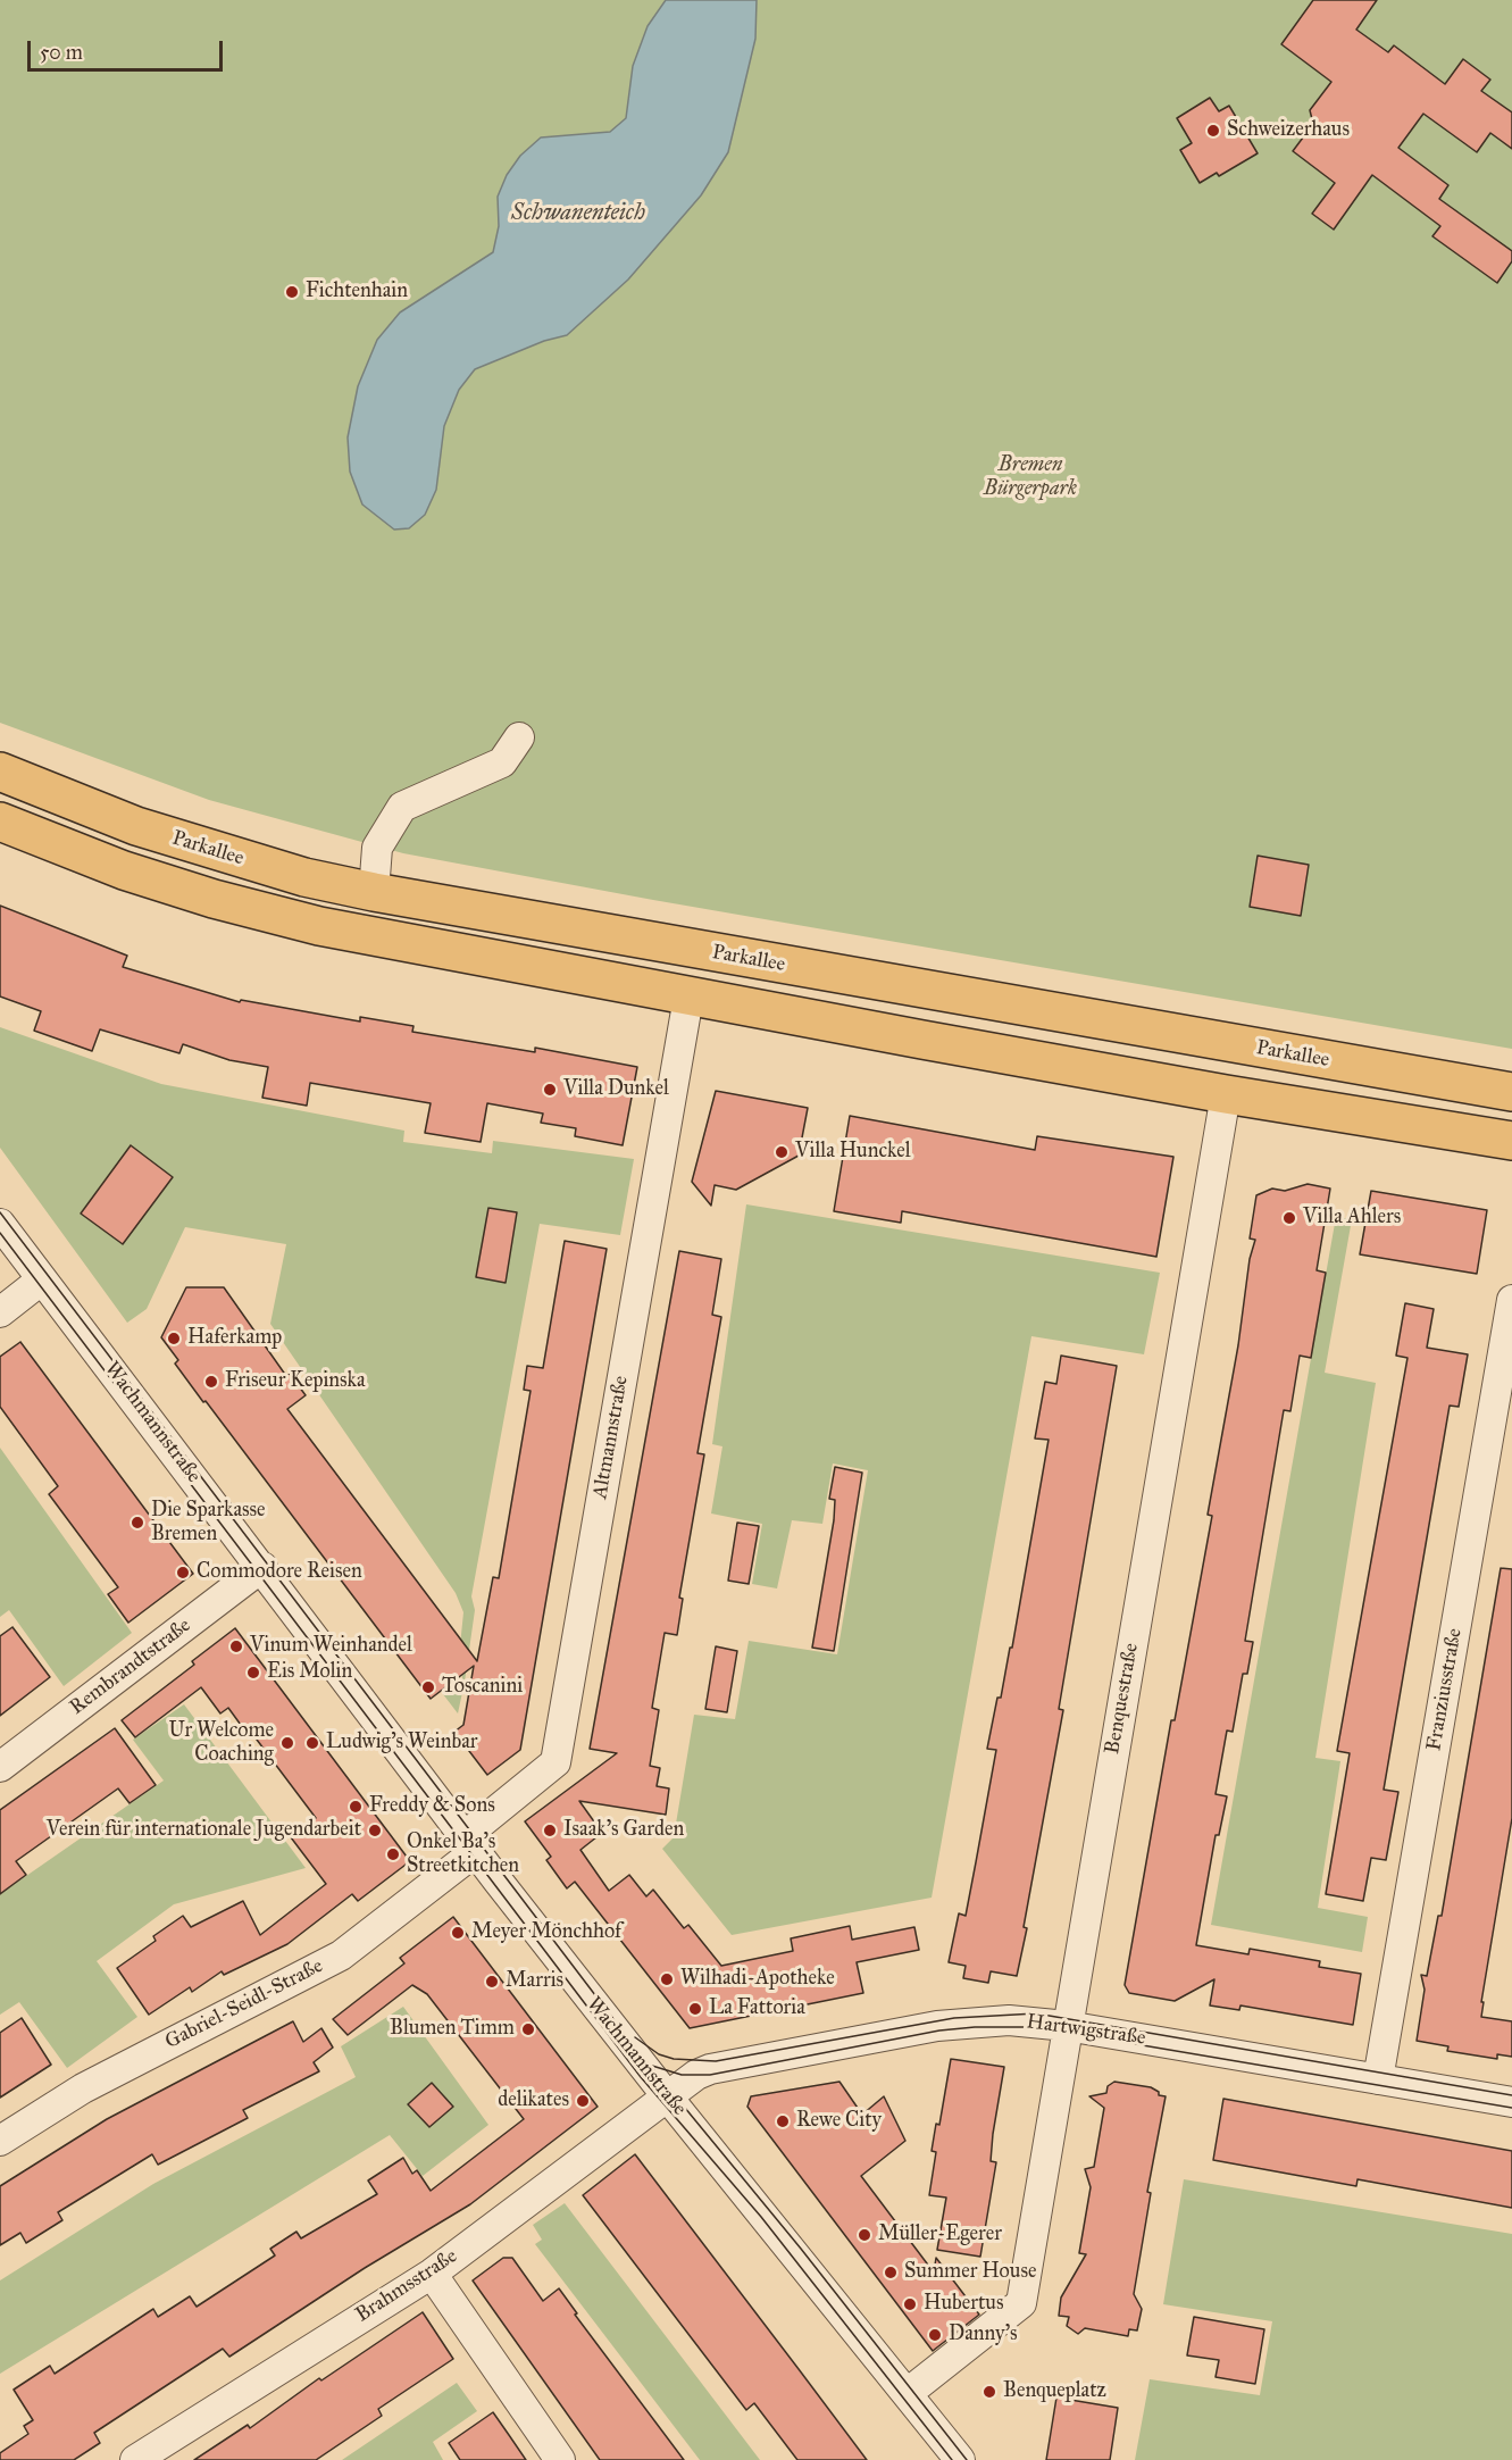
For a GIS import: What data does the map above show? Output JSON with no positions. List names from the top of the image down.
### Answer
{
  "streets": {
    "main road": ["Parkallee"],
    "street": [
      "Wachmannstraße",
      "Altmannstraße",
      "Rembrandtstraße",
      "Franziusstraße",
      "Benquestraße",
      "Gabriel-Seidl-Straße",
      "Hartwigstraße",
      "Brahmsstraße"
    ]
  },
  "crossings": [
    ["Wachmannstraße", "Altmannstraße"],
    ["Wachmannstraße", "Rembrandtstraße"],
    ["Wachmannstraße", "Benquestraße"],
    ["Wachmannstraße", "Gabriel-Seidl-Straße"],
    ["Wachmannstraße", "Hartwigstraße"],
    ["Wachmannstraße", "Brahmsstraße"],
    ["Altmannstraße", "Gabriel-Seidl-Straße"],
    ["Franziusstraße", "Hartwigstraße"],
    ["Benquestraße", "Hartwigstraße"],
    ["Hartwigstraße", "Brahmsstraße"]
  ],
  "water": ["Schwanenteich"],
  "parks": ["Bremen Bürgerpark"],
  "places": [
    "Schweizerhaus",
    "Fichtenhain",
    "Villa Dunkel",
    "Villa Hunckel",
    "Villa Ahlers",
    "Haferkamp",
    "Friseur Kepinska",
    "Die Sparkasse Bremen",
    "Commodore Reisen",
    "Vinum Weinhandel",
    "Eis Molin",
    "Toscanini",
    "Ur Welcome Coaching",
    "Ludwig's Weinbar",
    "Freddy & Sons",
    "Verein für internationale Jugendarbeit",
    "Isaak's Garden",
    "Onkel Ba's Streetkitchen",
    "Meyer Mönchhof",
    "Wilhadi-Apotheke",
    "Marris",
    "La Fattoria",
    "Blumen Timm",
    "delikates",
    "Rewe City",
    "Müller-Egerer",
    "Summer House",
    "Hubertus",
    "Danny's",
    "Benqueplatz"
  ],
  "scale_bar": "50 m"
}
